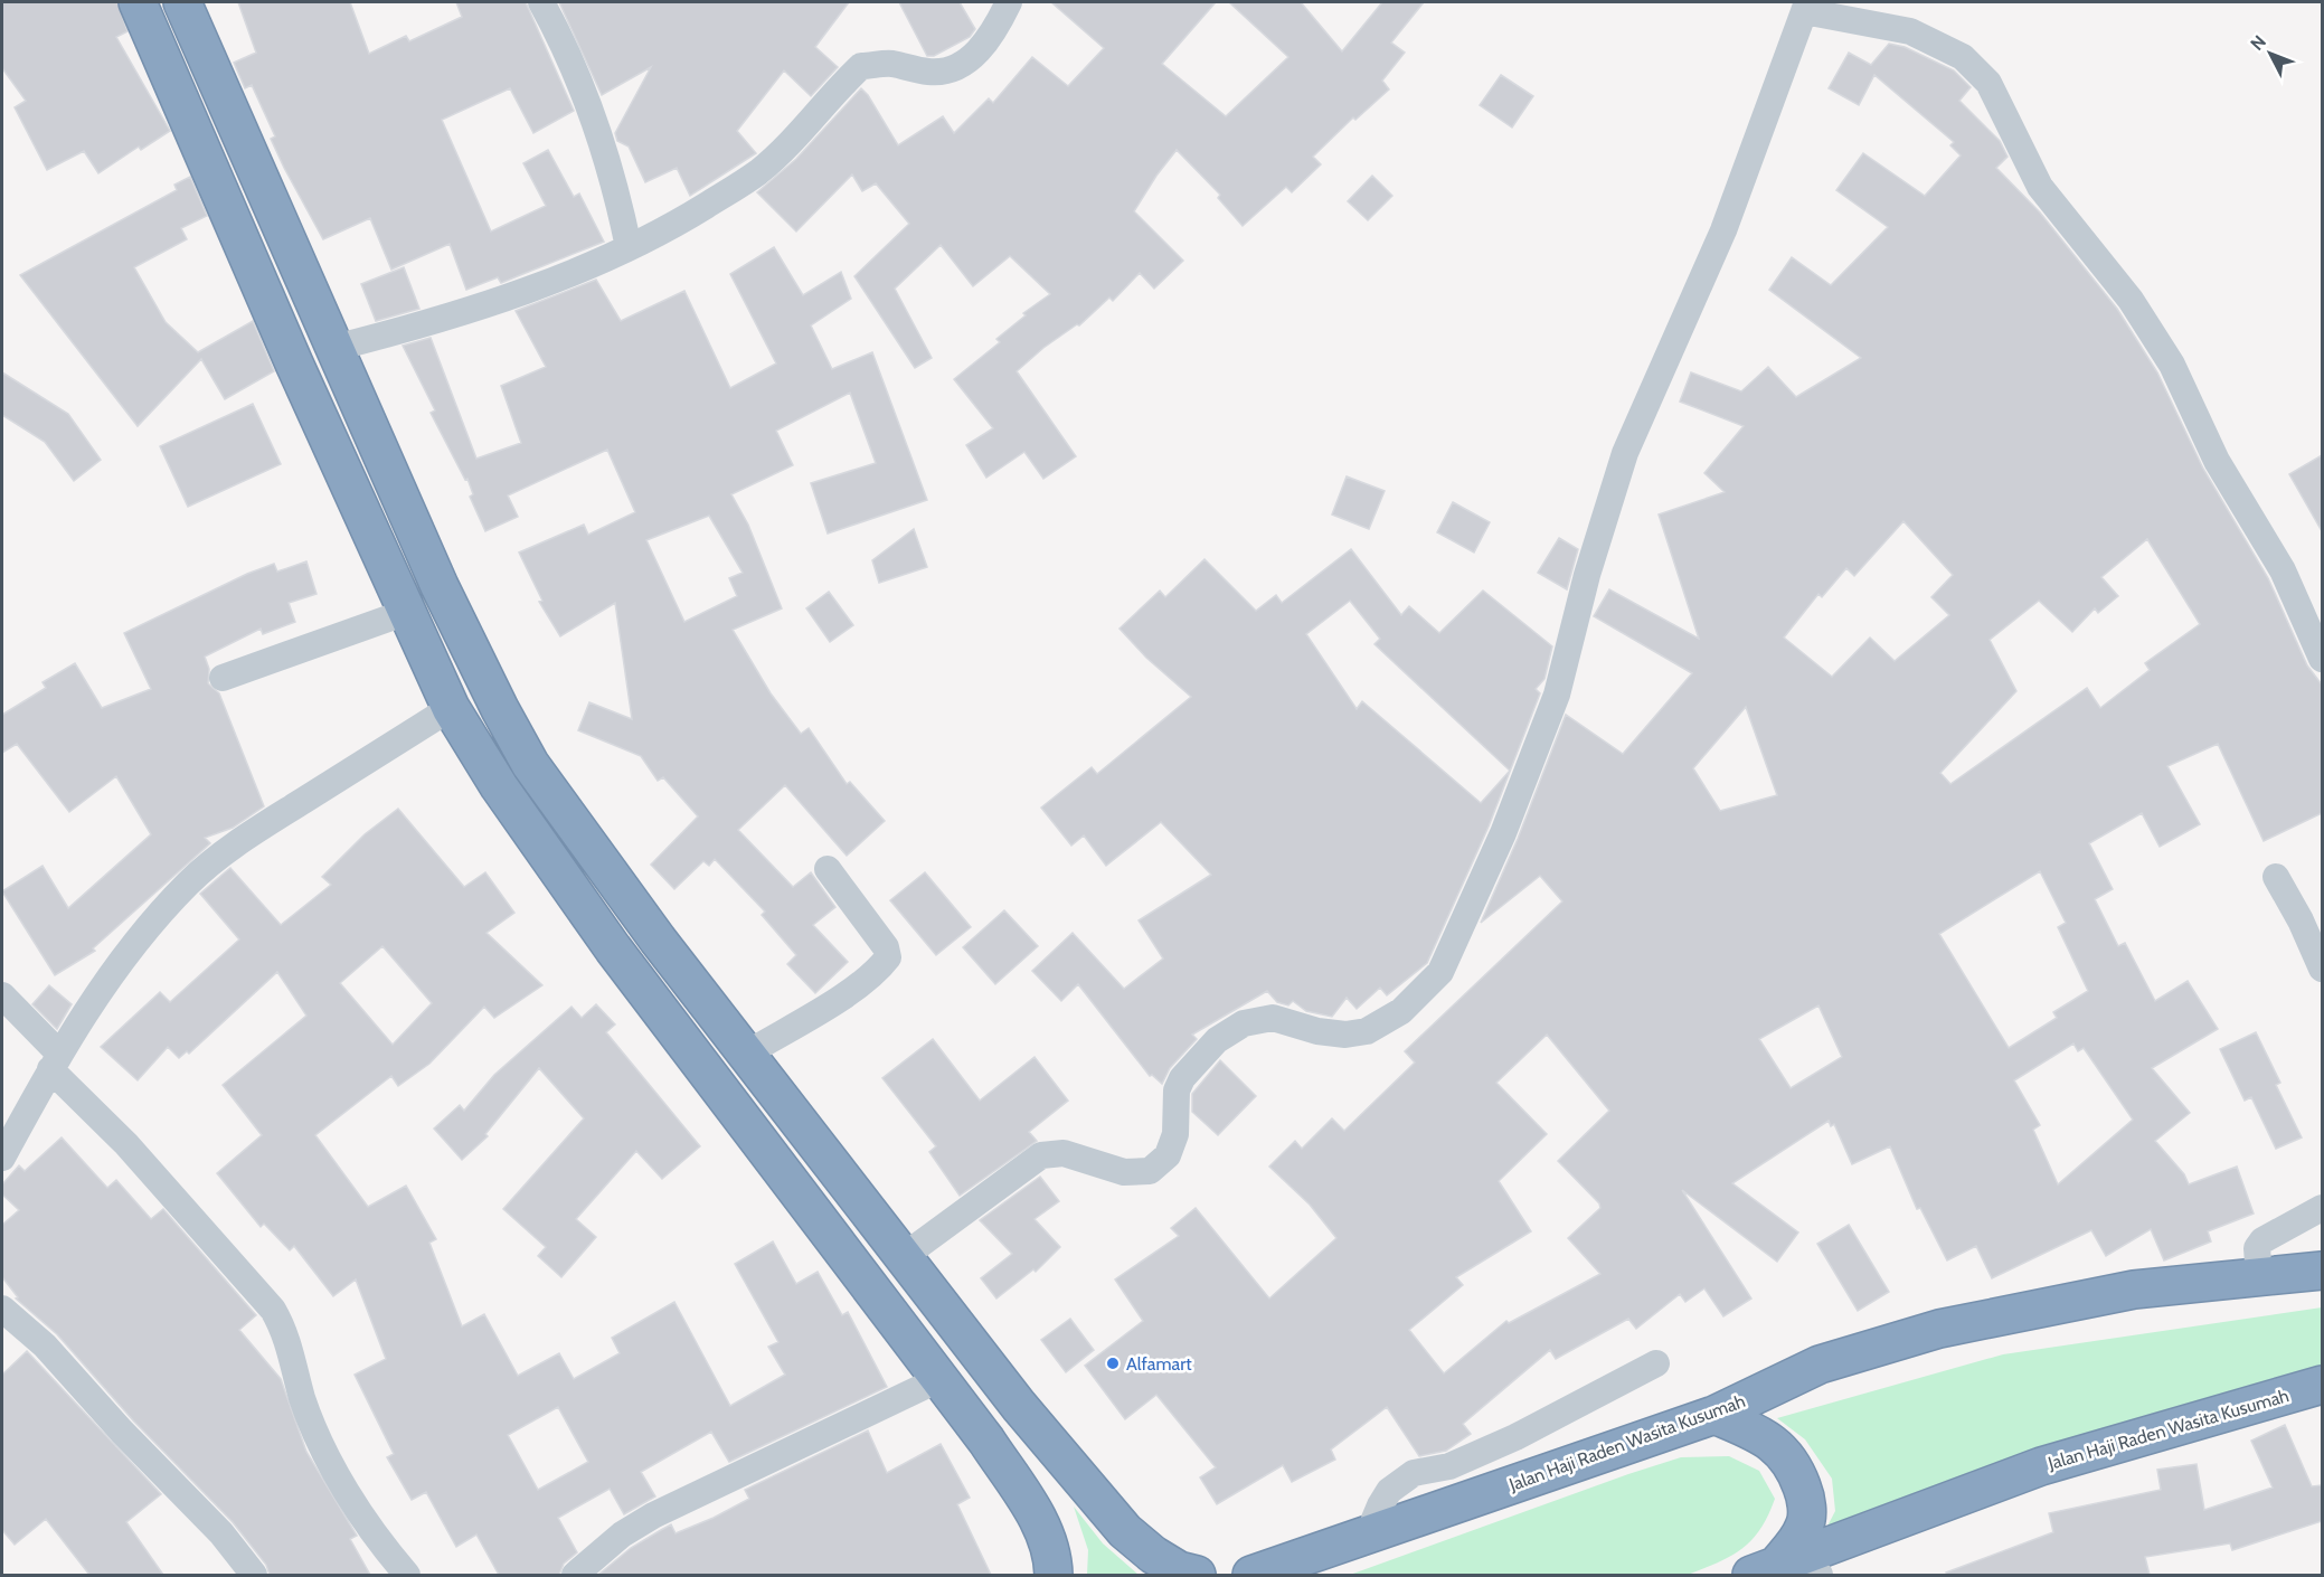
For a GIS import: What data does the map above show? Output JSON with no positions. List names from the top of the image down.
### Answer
{
  "streets": {
    "highway": ["Jalan Haji Raden Wasita Kusumah"]
  },
  "places": ["Alfamart"],
  "north": "top left"
}
